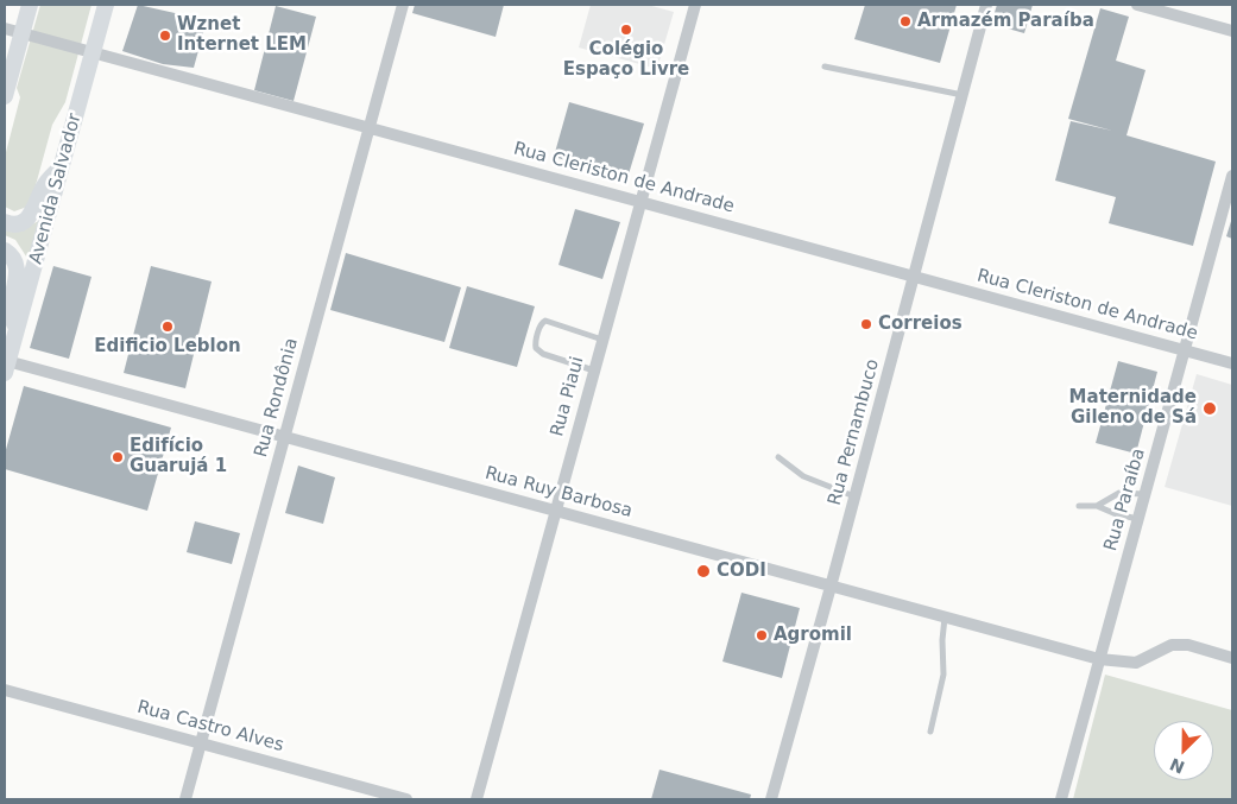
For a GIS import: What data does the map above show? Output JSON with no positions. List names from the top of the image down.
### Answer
{
  "streets": {
    "main road": ["Avenida Salvador"],
    "street": [
      "Rua Cleriston de Andrade",
      "Rua Piaui",
      "Rua Rondônia",
      "Rua Pernambuco",
      "Rua Ruy Barbosa",
      "Rua Paraíba",
      "Rua Castro Alves"
    ]
  },
  "crossings": [
    ["Rua Cleriston de Andrade", "Avenida Salvador"],
    ["Rua Cleriston de Andrade", "Rua Piaui"],
    ["Rua Cleriston de Andrade", "Rua Rondônia"],
    ["Rua Cleriston de Andrade", "Rua Pernambuco"],
    ["Rua Cleriston de Andrade", "Rua Paraíba"],
    ["Avenida Salvador", "Rua Ruy Barbosa"],
    ["Rua Piaui", "Rua Ruy Barbosa"],
    ["Rua Rondônia", "Rua Ruy Barbosa"],
    ["Rua Rondônia", "Rua Castro Alves"],
    ["Rua Pernambuco", "Rua Ruy Barbosa"],
    ["Rua Ruy Barbosa", "Rua Paraíba"]
  ],
  "places": [
    "Armazém Paraíba",
    "Colégio Espaço Livre",
    "Wznet Internet LEM",
    "Correios",
    "Edificio Leblon",
    "Maternidade Gileno de Sá",
    "Edifício Guarujá 1",
    "CODI",
    "Agromil"
  ],
  "north": "bottom left"
}
